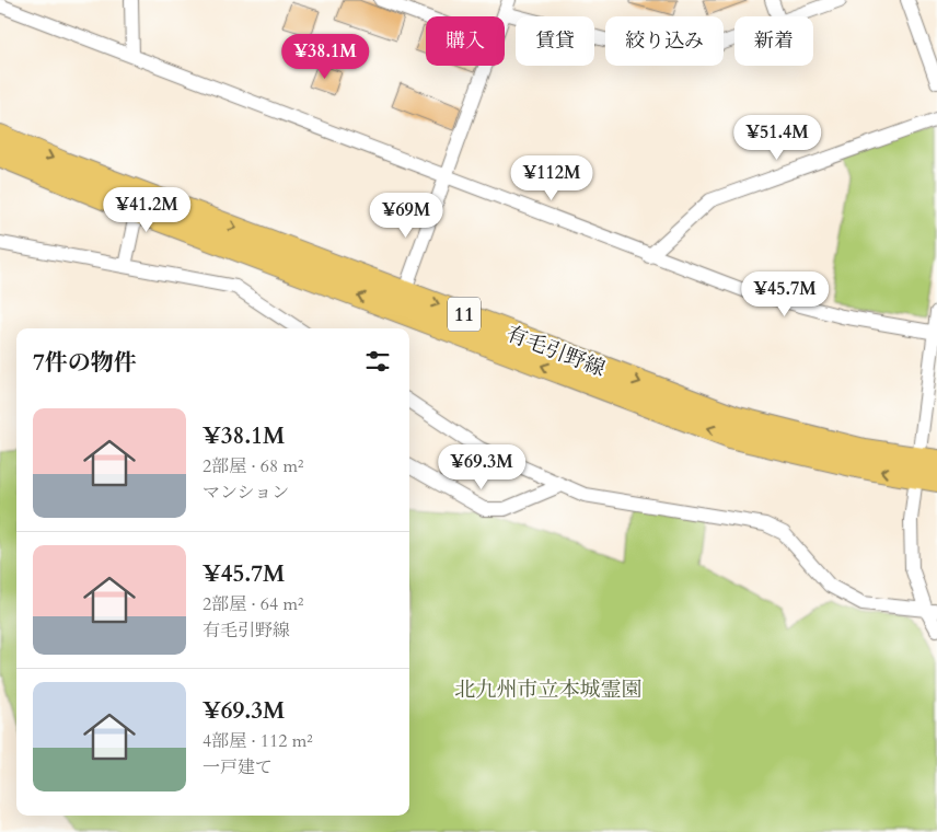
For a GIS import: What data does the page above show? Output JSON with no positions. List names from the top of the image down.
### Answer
{
  "streets": {
    "main road": ["11", "有毛引野線"]
  },
  "parks": ["北九州市立本城霊園"],
  "page": {
    "chip": [
      "購入",
      "賃貸",
      "絞り込み",
      "新着"
    ],
    "price": [
      "¥38.1M",
      "¥51.4M",
      "¥112M",
      "¥41.2M",
      "¥69M",
      "¥45.7M",
      "¥69.3M"
    ],
    "heading": "7件の物件",
    "list": [
      {
        "name": "¥38.1M",
        "note": "2部屋 · 68 m² · マンション"
      },
      {
        "name": "¥45.7M",
        "note": "2部屋 · 64 m² · 有毛引野線"
      },
      {
        "name": "¥69.3M",
        "note": "4部屋 · 112 m² · 一戸建て"
      }
    ]
  }
}
